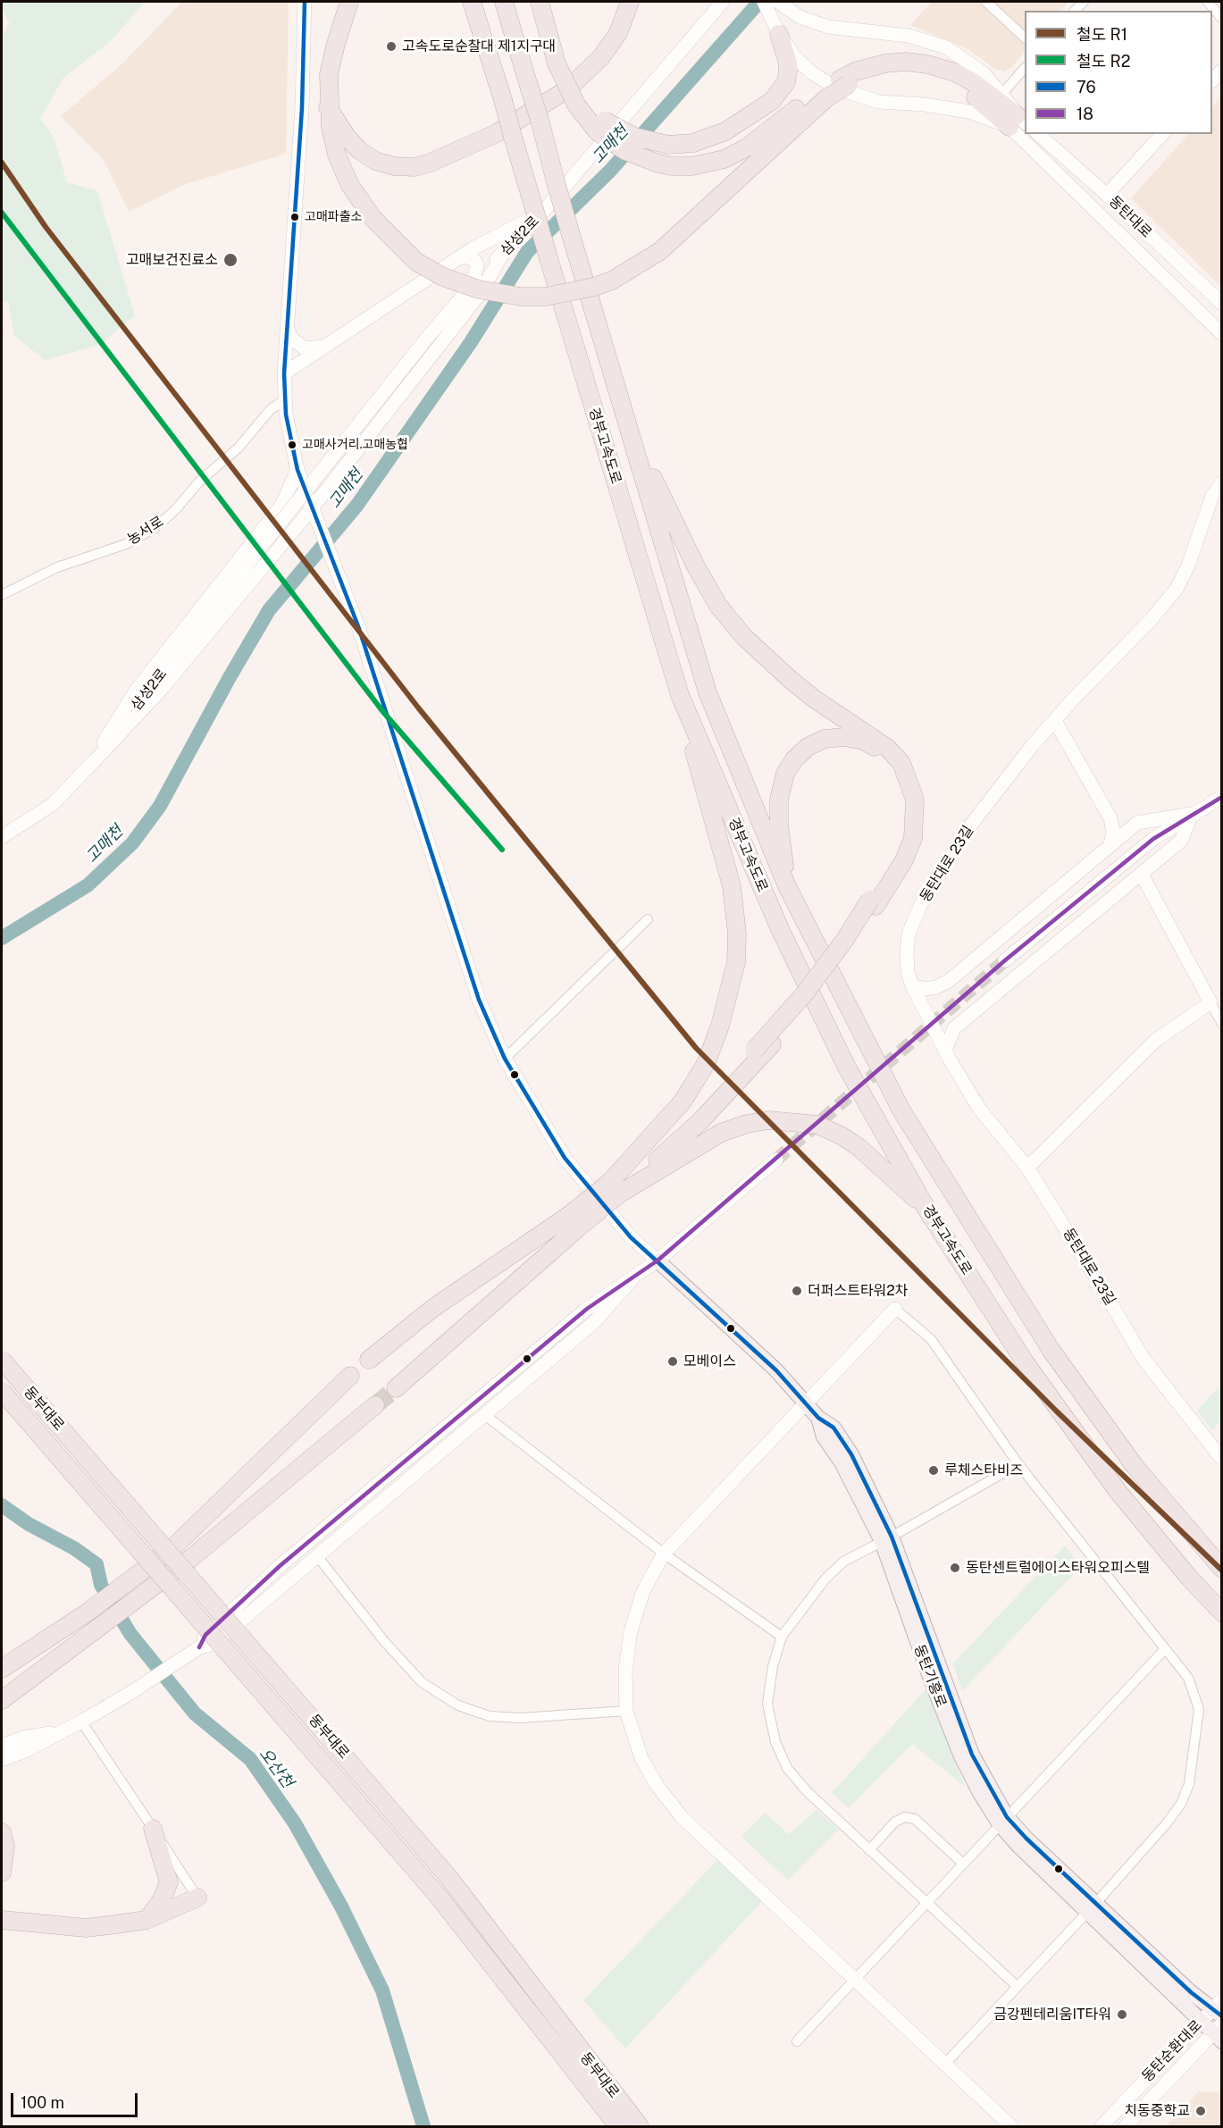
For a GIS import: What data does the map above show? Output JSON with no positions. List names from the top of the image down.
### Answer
{
  "streets": {
    "highway": ["경부고속도로", "동부대로"],
    "main road": ["동탄기흥로"],
    "street": [
      "동탄대로",
      "삼성2로",
      "농서로",
      "동탄대로 23길",
      "동탄순환대로"
    ]
  },
  "crossings": [
    ["삼성2로", "경부고속도로"],
    ["농서로", "동탄기흥로"],
    ["동탄기흥로", "동탄순환대로"]
  ],
  "water": ["고매천", "오산천"],
  "places": [
    "고속도로순찰대 제1지구대",
    "고매파출소",
    "고매보건진료소",
    "고매사거리.고매농협",
    "더퍼스트타워2차",
    "모베이스",
    "루체스타비즈",
    "동탄센트럴에이스타워오피스텔",
    "금강펜테리움IT타워",
    "치동중학교"
  ],
  "lines": [
    "transit line 76",
    "rail line R1",
    "rail line R2",
    "transit line 18"
  ],
  "legend": [
    "철도 R1",
    "철도 R2",
    "76",
    "18"
  ],
  "scale_bar": "100 m"
}
